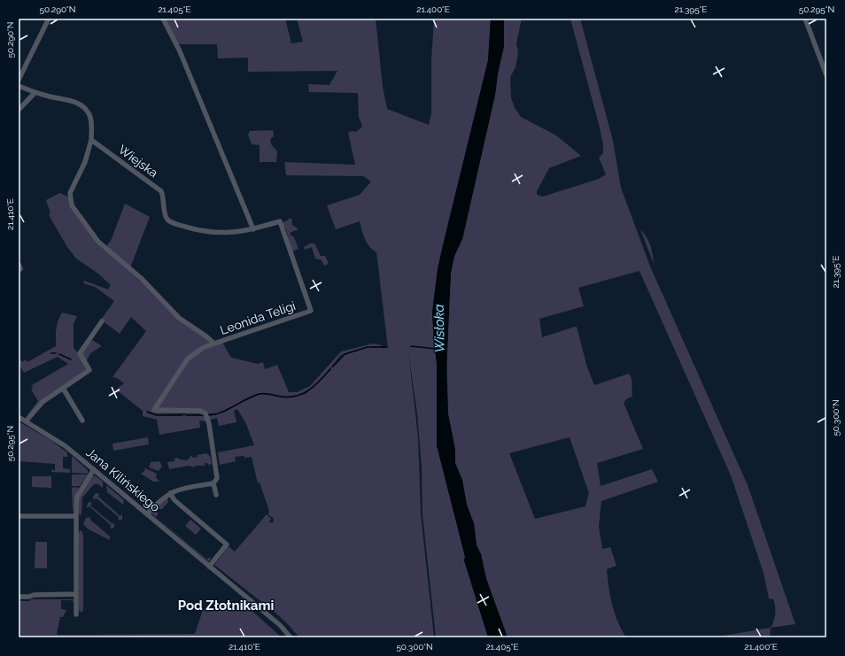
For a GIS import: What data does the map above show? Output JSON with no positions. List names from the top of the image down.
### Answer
{
  "streets": {
    "street": ["Wiejska", "Leonida Teligi", "Jana Kilińskiego"]
  },
  "crossings": [
    ["Wiejska", "Leonida Teligi"]
  ],
  "districts": ["Pod Złotnikami"],
  "water": ["Wisłoka"],
  "coordinates": [
    "50.290°N",
    "21.405°E",
    "21.400°E",
    "21.395°E",
    "50.295°N",
    "21.410°E",
    "50.300°N"
  ]
}
